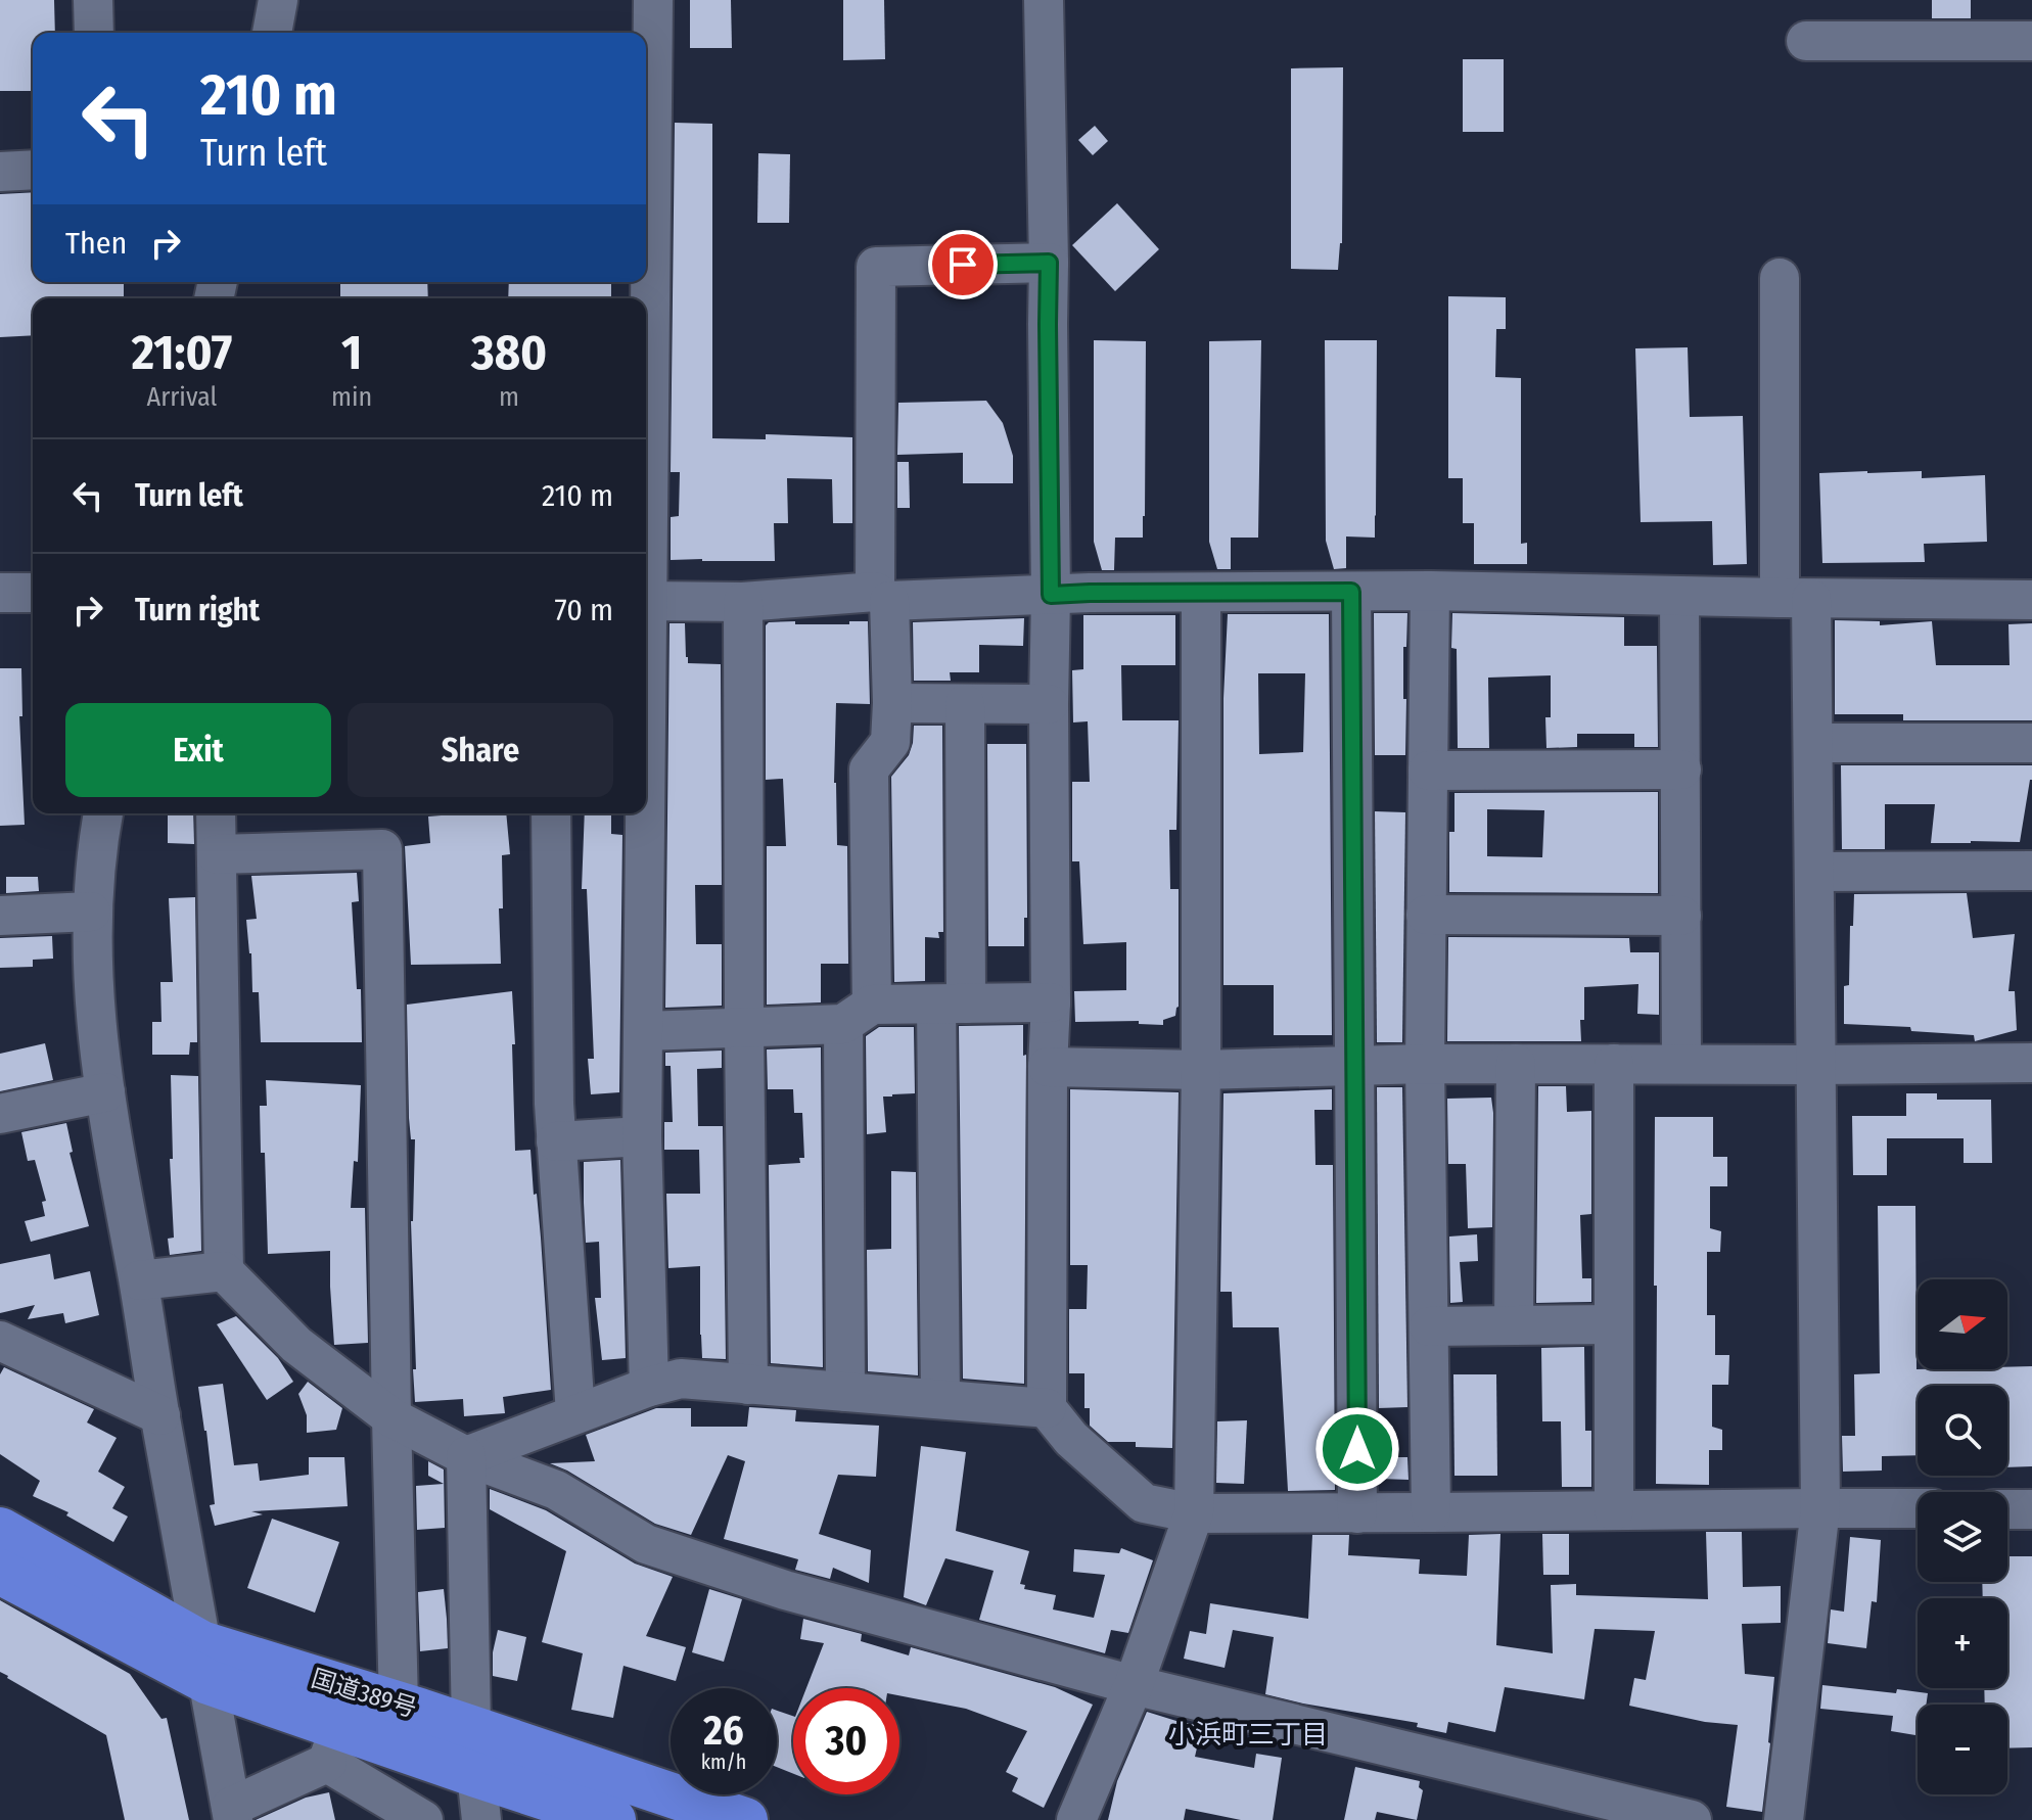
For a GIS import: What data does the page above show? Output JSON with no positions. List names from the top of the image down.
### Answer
{
  "streets": {
    "highway": ["国道389号"]
  },
  "districts": ["小浜町三丁目"],
  "north": "right",
  "page": {
    "turn": ["210 m", "Turn left"],
    "then": "Then",
    "eta": [
      "21:07",
      "Arrival",
      "1",
      "min",
      "380",
      "m"
    ],
    "list": [
      {
        "name": "Turn left",
        "value": "210 m"
      },
      {
        "name": "Turn right",
        "value": "70 m"
      }
    ],
    "buttons": ["Exit", "Share"],
    "map_buttons": ["+", "−"],
    "speed": "26 km/h",
    "limit": "30"
  }
}
